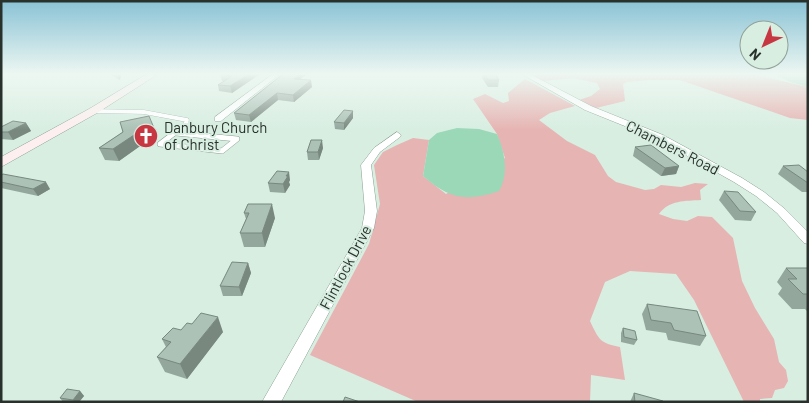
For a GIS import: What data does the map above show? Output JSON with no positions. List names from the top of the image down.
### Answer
{
  "streets": {
    "street": ["Chambers Road", "Flintlock Drive"]
  },
  "places": {
    "church": ["Danbury Church of Christ"]
  },
  "north": "bottom left"
}
